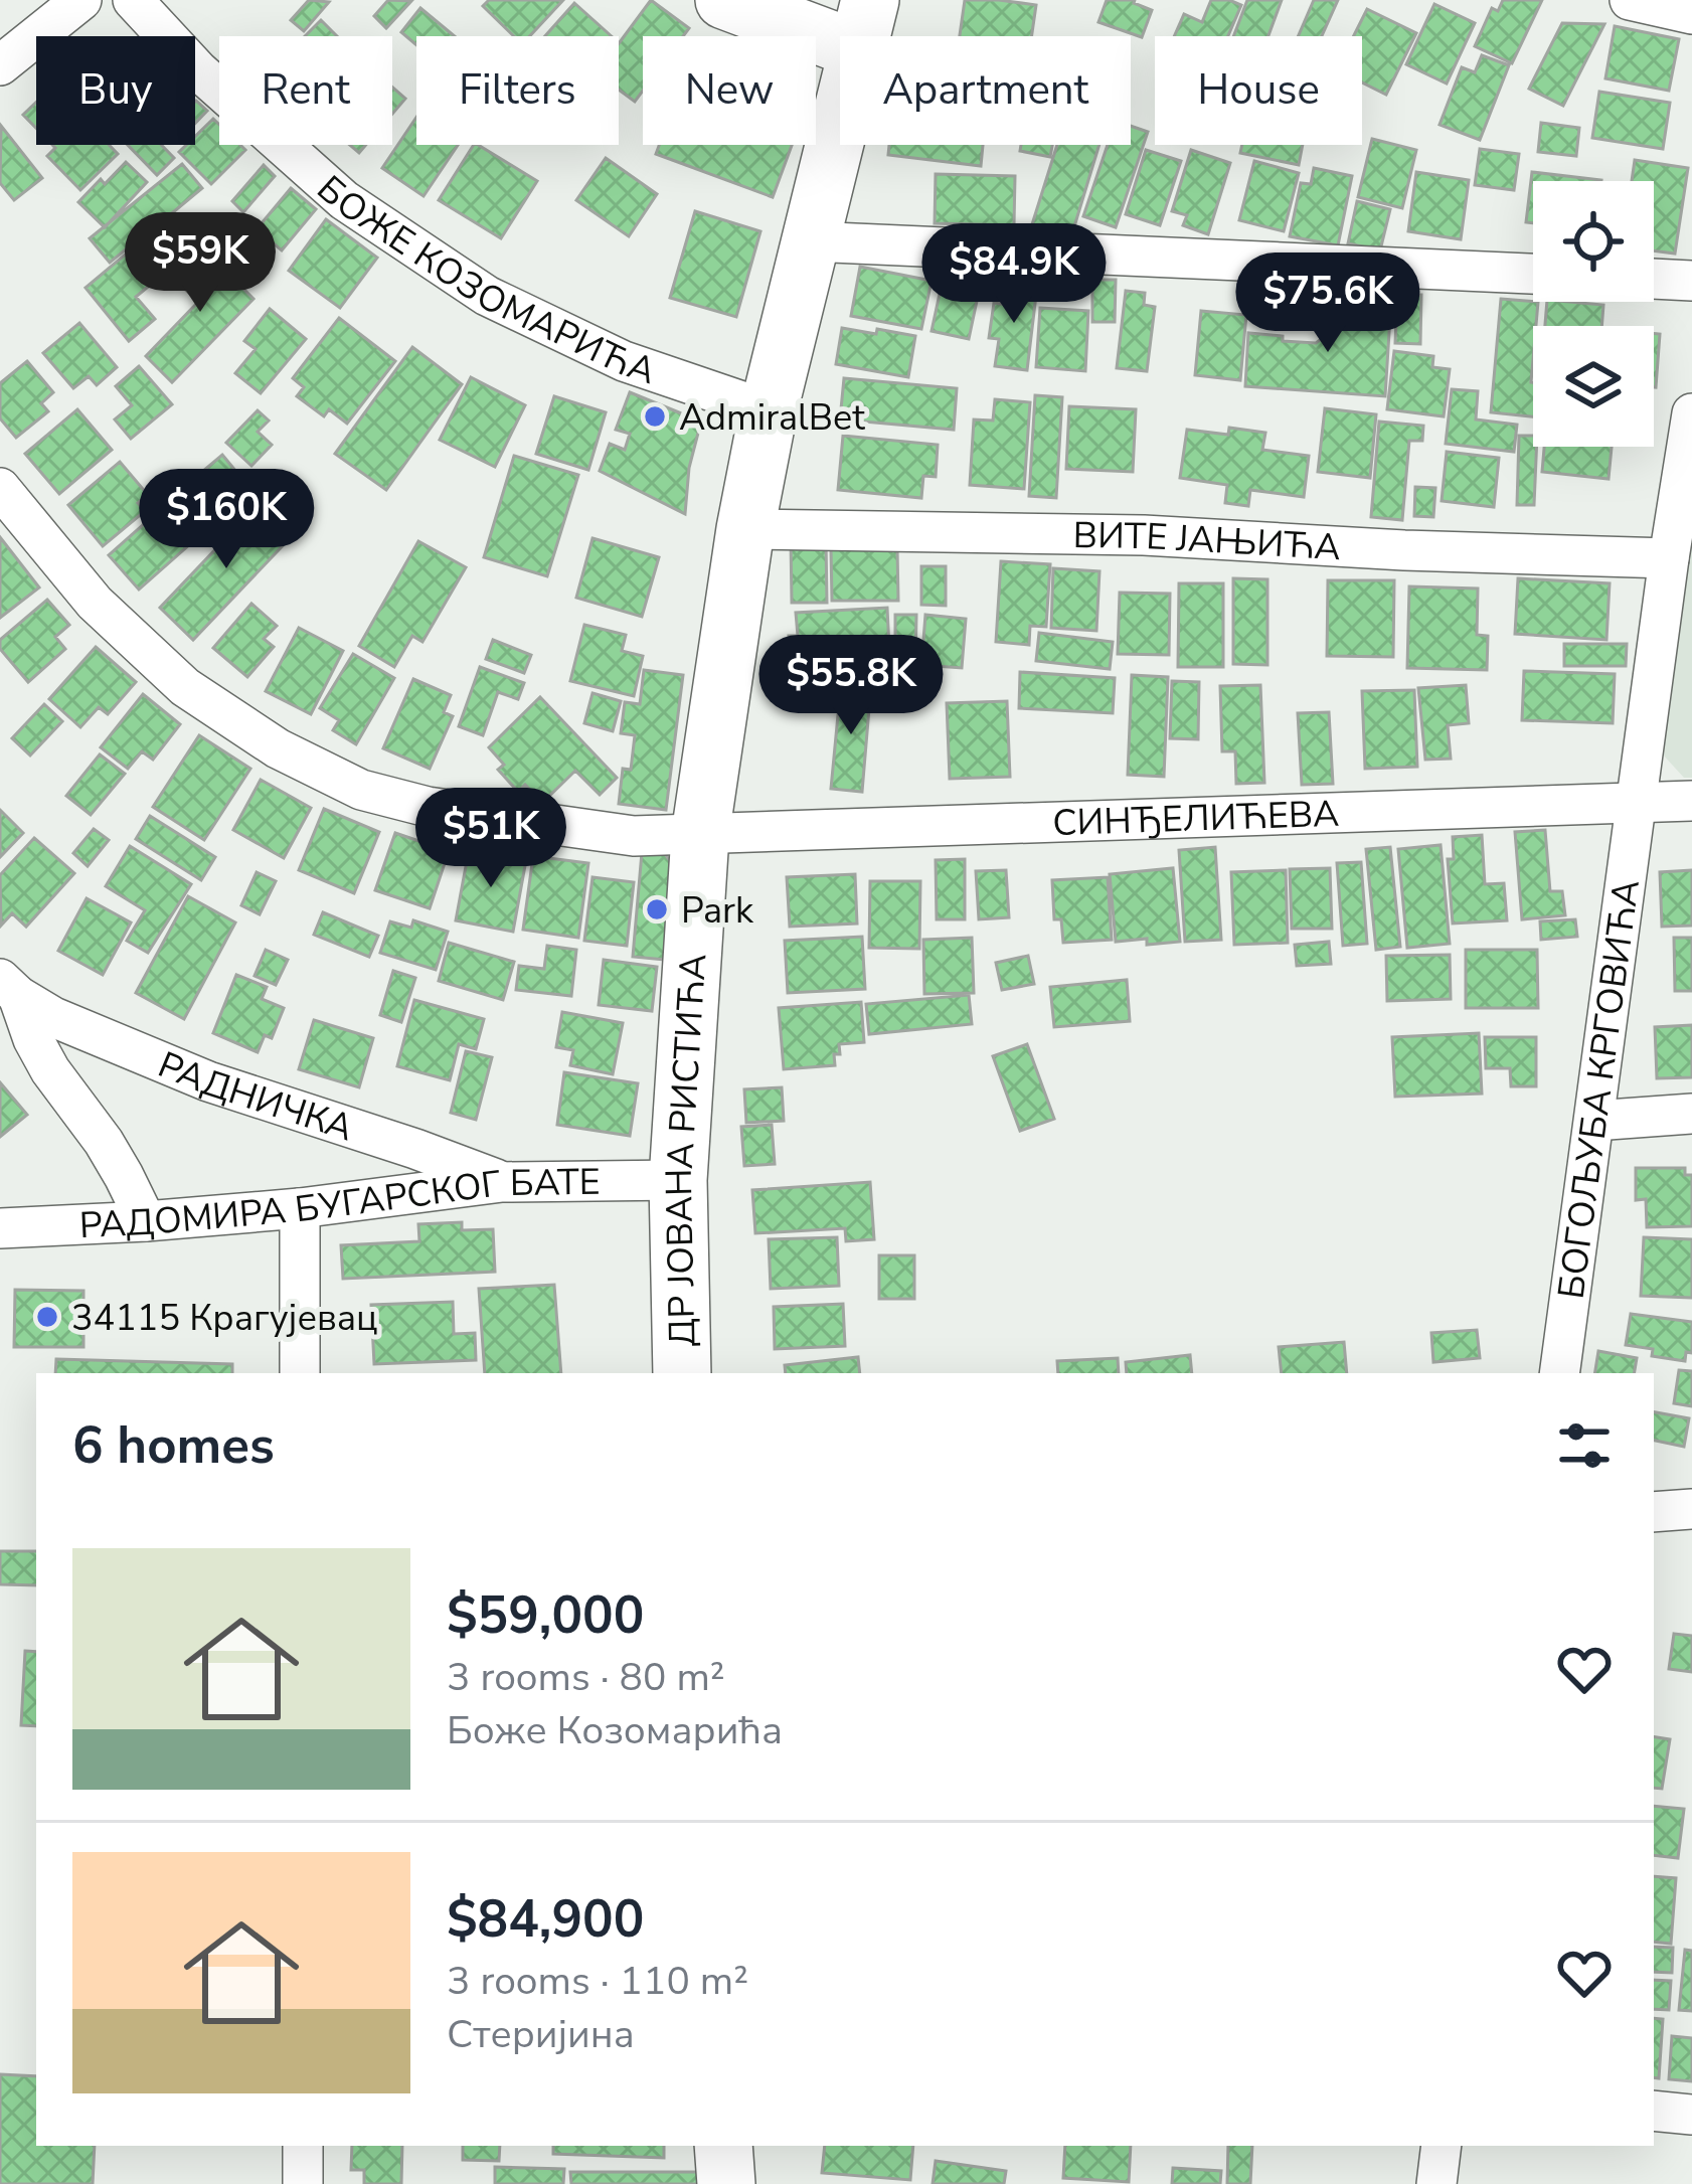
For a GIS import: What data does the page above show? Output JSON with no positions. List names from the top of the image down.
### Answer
{
  "streets": {
    "street": [
      "БОЖЕ КОЗОМАРИЋА",
      "ВИТЕ ЈАЊИЋА",
      "СИНЂЕЛИЋЕВА",
      "БОГОЉУБА КРГОВИЋА",
      "РАДНИЧКА",
      "ДР ЈОВАНА РИСТИЋА",
      "РАДОМИРА БУГАРСКОГ БАТЕ"
    ]
  },
  "crossings": [
    ["БОЖЕ КОЗОМАРИЋА", "ДР ЈОВАНА РИСТИЋА"],
    ["ВИТЕ ЈАЊИЋА", "БОГОЉУБА КРГОВИЋА"],
    ["ВИТЕ ЈАЊИЋА", "ДР ЈОВАНА РИСТИЋА"],
    ["СИНЂЕЛИЋЕВА", "БОГОЉУБА КРГОВИЋА"],
    ["СИНЂЕЛИЋЕВА", "ДР ЈОВАНА РИСТИЋА"],
    ["РАДНИЧКА", "РАДОМИРА БУГАРСКОГ БАТЕ"],
    ["ДР ЈОВАНА РИСТИЋА", "РАДОМИРА БУГАРСКОГ БАТЕ"]
  ],
  "places": ["AdmiralBet", "Park", "34115 Крагујевац"],
  "page": {
    "chip": [
      "Buy",
      "Rent",
      "Filters",
      "New",
      "Apartment",
      "House"
    ],
    "price": [
      "$59K",
      "$84.9K",
      "$75.6K",
      "$160K",
      "$55.8K",
      "$51K"
    ],
    "heading": "6 homes",
    "list": [
      {
        "name": "$59,000",
        "note": "3 rooms · 80 m² · Боже Козомарића"
      },
      {
        "name": "$84,900",
        "note": "3 rooms · 110 m² · Стеријина"
      }
    ]
  }
}
